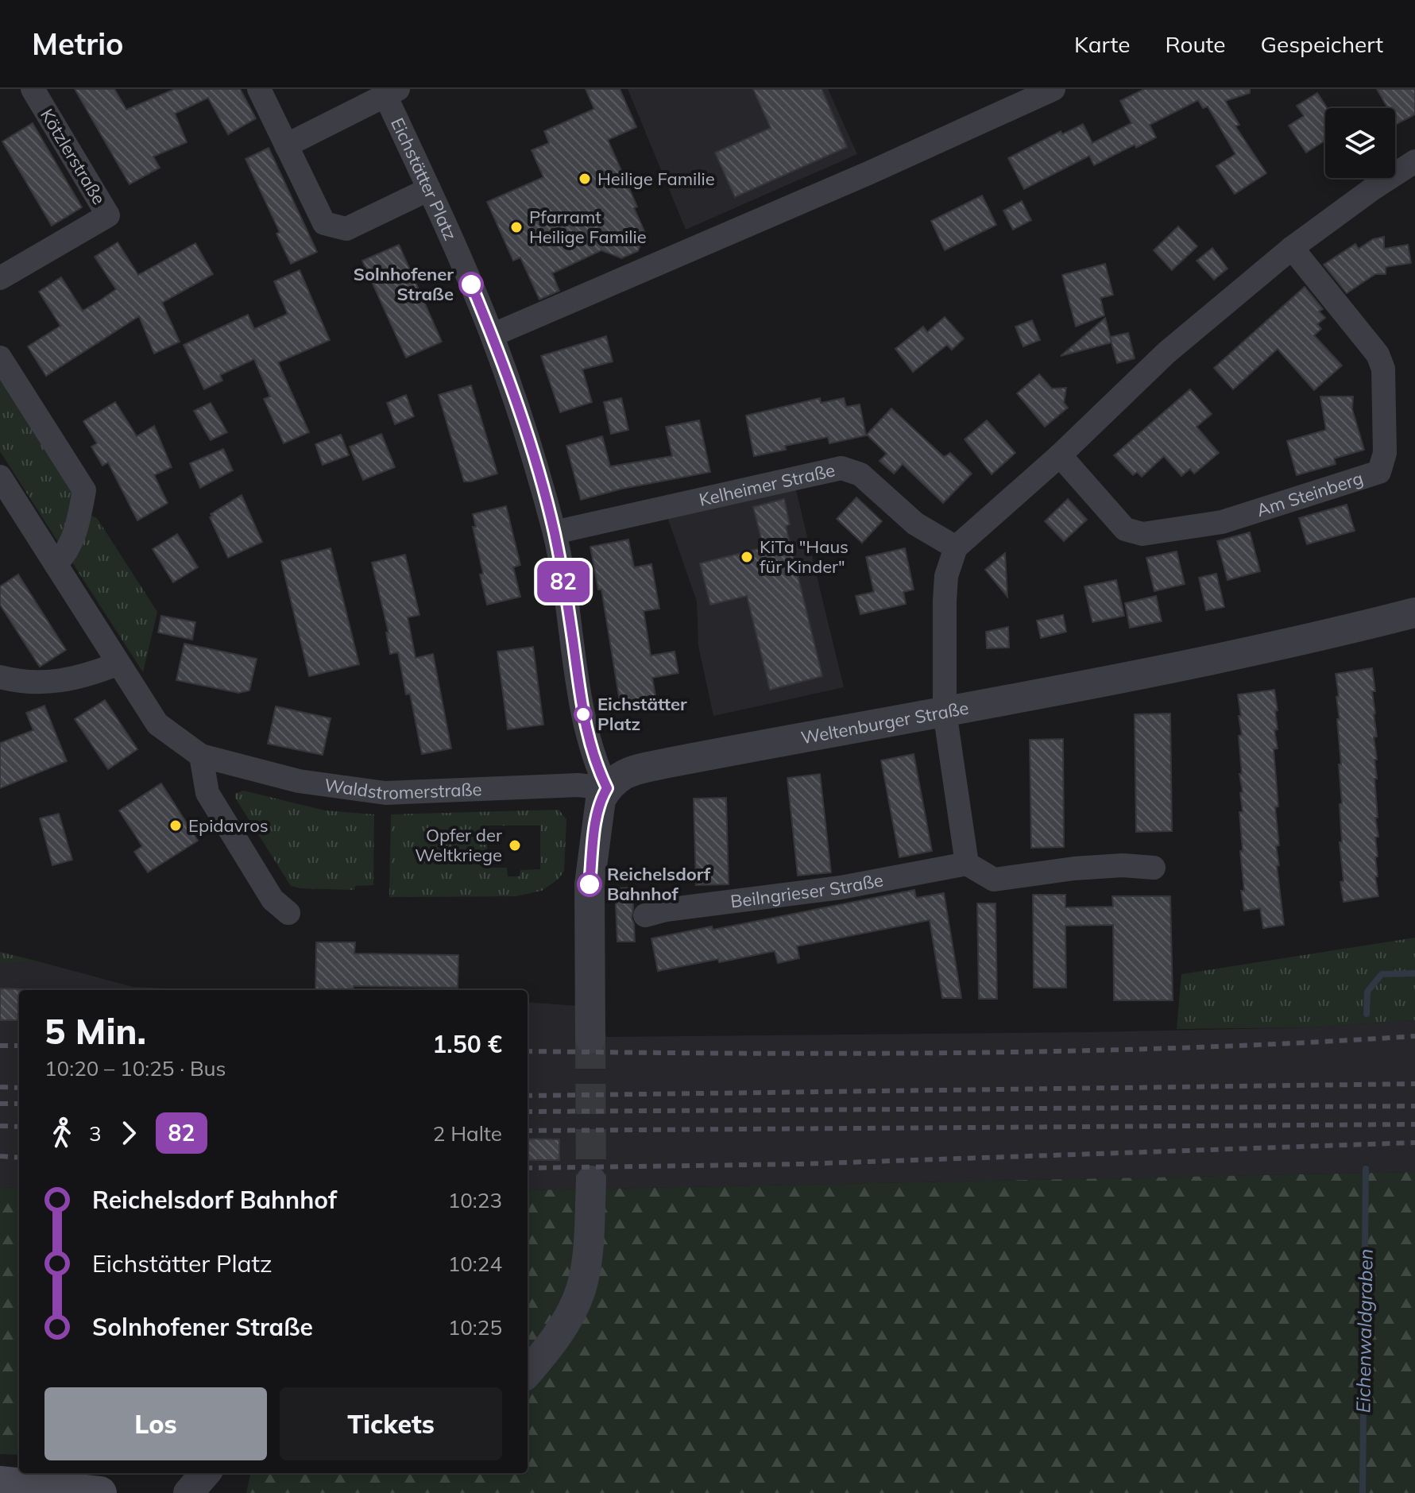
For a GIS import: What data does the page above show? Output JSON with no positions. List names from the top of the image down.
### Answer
{
  "streets": {
    "street": [
      "Kötzlerstraße",
      "Eichstätter Platz",
      "Kelheimer Straße",
      "Am Steinberg",
      "Weltenburger Straße",
      "Waldstromerstraße",
      "Beilngrieser Straße"
    ]
  },
  "crossings": [
    ["Eichstätter Platz", "Kelheimer Straße"],
    ["Eichstätter Platz", "Weltenburger Straße"],
    ["Eichstätter Platz", "Waldstromerstraße"],
    ["Weltenburger Straße", "Waldstromerstraße"]
  ],
  "water": ["Eichenwaldgraben"],
  "places": [
    "Heilige Familie",
    "Pfarramt Heilige Familie",
    "Solnhofener Straße",
    "KiTa \"Haus für Kinder\"",
    "Eichstätter Platz",
    "Epidavros",
    "Opfer der Weltkriege",
    "Reichelsdorf Bahnhof"
  ],
  "lines": ["bus line 82"],
  "page": {
    "header": "Metrio",
    "nav": ["Karte", "Route", "Gespeichert"],
    "on_map": "82",
    "heading": ["5 Min.", "10:20 – 10:25 · Bus", "1.50 €"],
    "legs": ["3", "82", "2 Halte"],
    "list": [
      {
        "name": "Reichelsdorf Bahnhof",
        "value": "10:23"
      },
      {
        "name": "Eichstätter Platz",
        "value": "10:24"
      },
      {
        "name": "Solnhofener Straße",
        "value": "10:25"
      }
    ],
    "buttons": ["Los", "Tickets"]
  }
}
